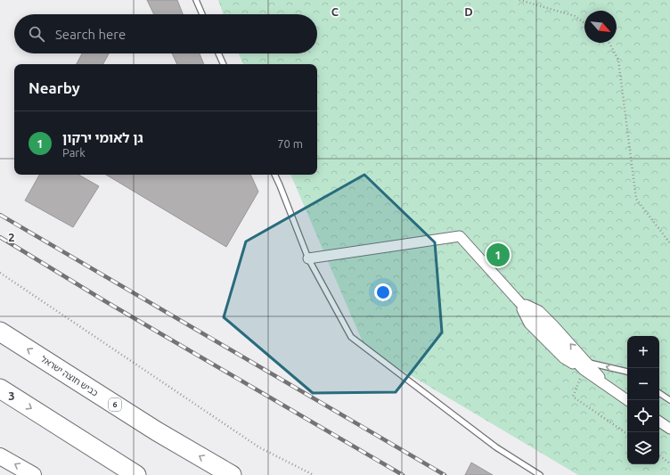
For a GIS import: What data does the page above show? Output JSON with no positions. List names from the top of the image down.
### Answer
{
  "streets": {
    "highway": ["כביש חוצה ישראל", "6"]
  },
  "north": "bottom right",
  "page": {
    "search": "Search here",
    "heading": "Nearby",
    "list": [
      {
        "mark": "1",
        "name": "גן לאומי ירקון",
        "note": "Park",
        "value": "70 m"
      }
    ],
    "pins": "1",
    "map_buttons": ["+", "−"]
  },
  "grid": {
    "columns": ["C", "D"],
    "rows": ["2", "3"]
  }
}
